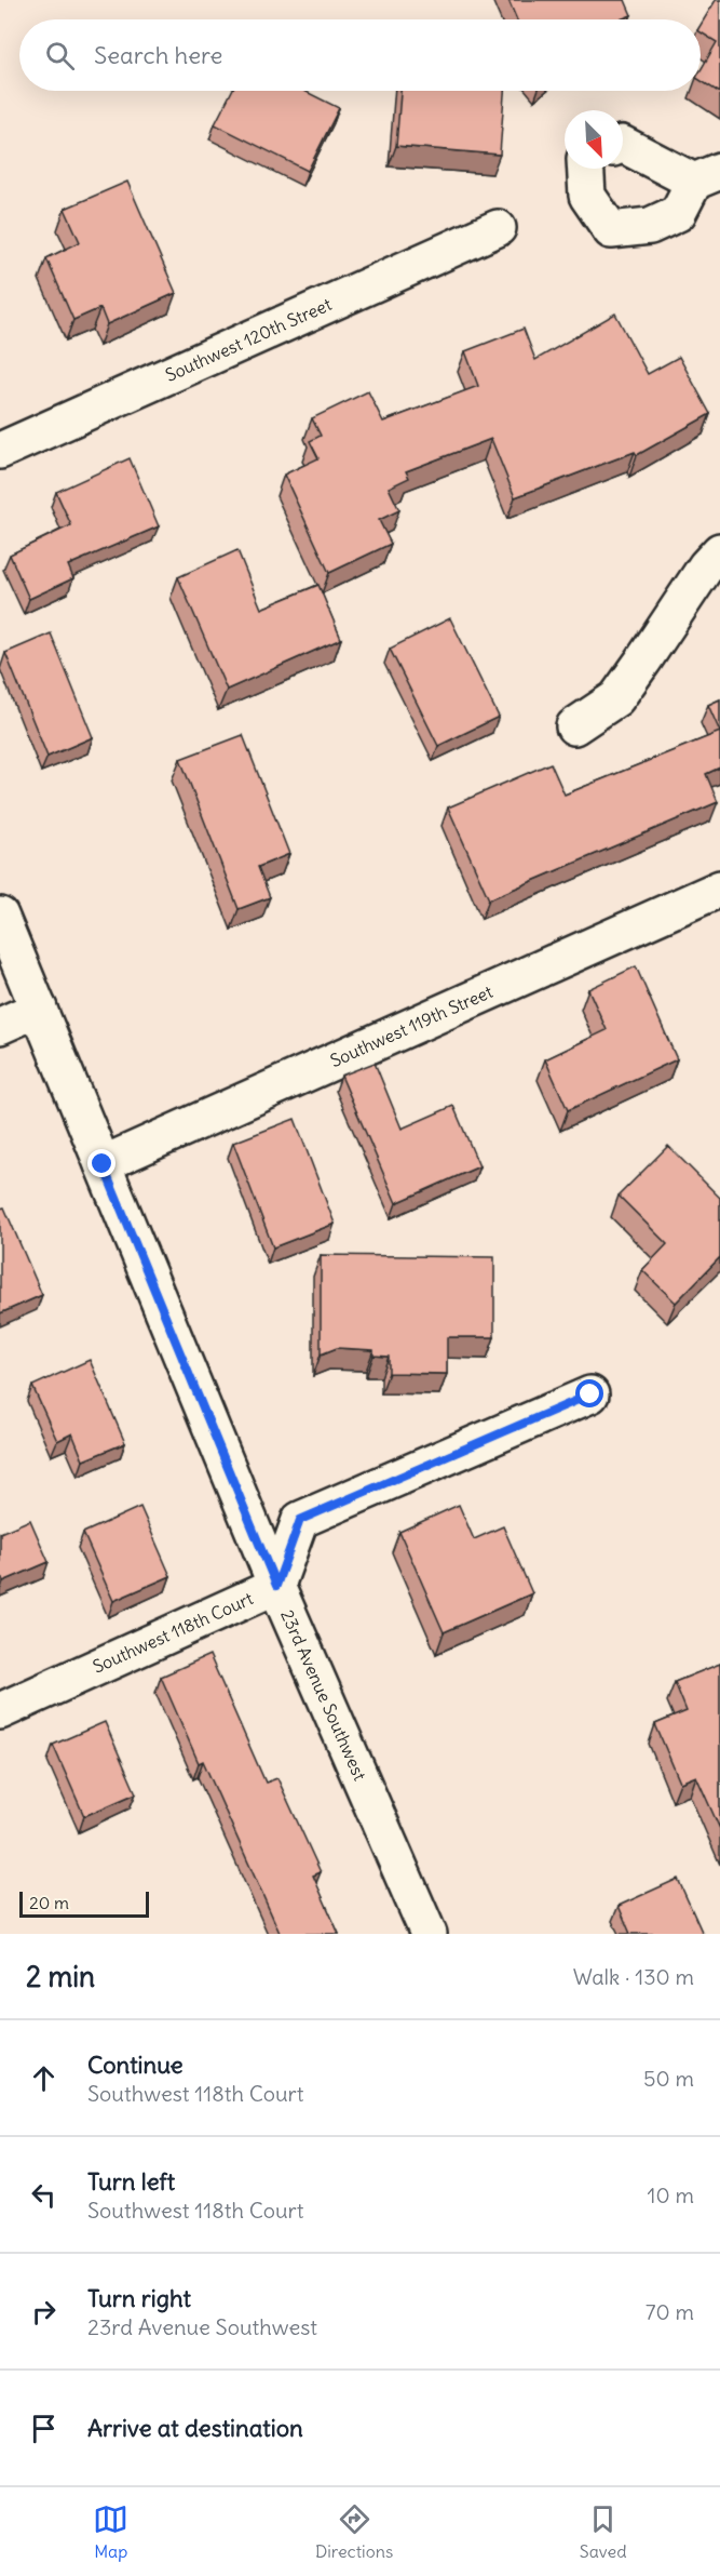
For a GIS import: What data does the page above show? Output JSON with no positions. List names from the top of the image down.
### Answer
{
  "streets": {
    "street": [
      "Southwest 120th Street",
      "Southwest 119th Street",
      "Southwest 118th Court",
      "23rd Avenue Southwest"
    ]
  },
  "crossings": [
    ["Southwest 119th Street", "23rd Avenue Southwest"],
    ["Southwest 118th Court", "23rd Avenue Southwest"]
  ],
  "scale_bar": "20 m",
  "north": "bottom right",
  "page": {
    "search": "Search here",
    "scale": "20 m",
    "heading": ["2 min", "Walk · 130 m"],
    "list": [
      ["Continue", "Southwest 118th Court", "50 m"],
      ["Turn left", "Southwest 118th Court", "10 m"],
      ["Turn right", "23rd Avenue Southwest", "70 m"],
      "Arrive at destination"
    ],
    "nav": ["Map", "Directions", "Saved"]
  }
}
